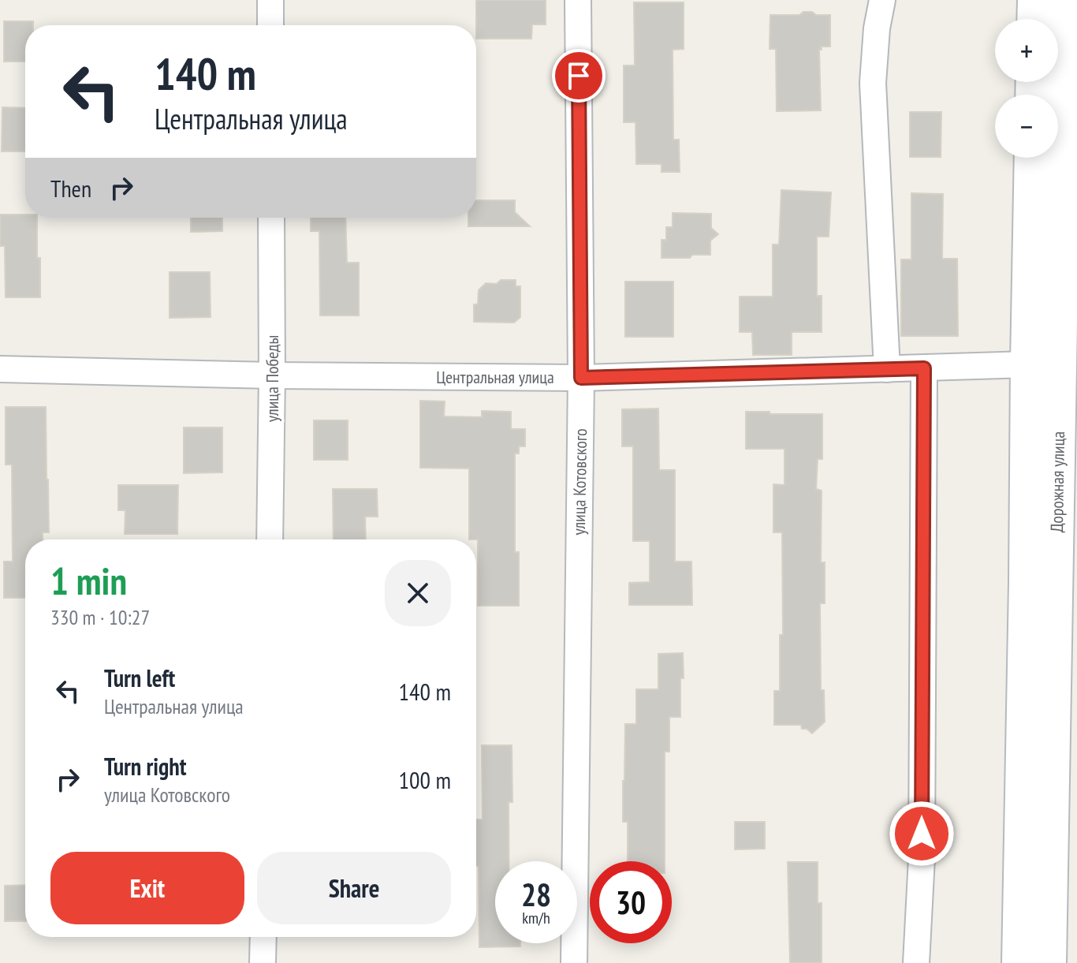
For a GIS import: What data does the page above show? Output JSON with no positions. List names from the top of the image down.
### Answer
{
  "streets": {
    "main road": ["Дорожная улица"],
    "street": ["Центральная улица", "улица Победы", "улица Котовского"]
  },
  "crossings": [
    ["Центральная улица", "улица Победы"],
    ["Центральная улица", "улица Котовского"],
    ["Центральная улица", "Дорожная улица"]
  ],
  "page": {
    "map_buttons": ["+", "−"],
    "turn": ["140 m", "Центральная улица"],
    "then": "Then",
    "heading": ["1 min", "330 m · 10:27"],
    "list": [
      {
        "name": "Turn left",
        "note": "Центральная улица",
        "value": "140 m"
      },
      {
        "name": "Turn right",
        "note": "улица Котовского",
        "value": "100 m"
      }
    ],
    "buttons": ["Exit", "Share"],
    "speed": "28 km/h",
    "limit": "30"
  }
}
